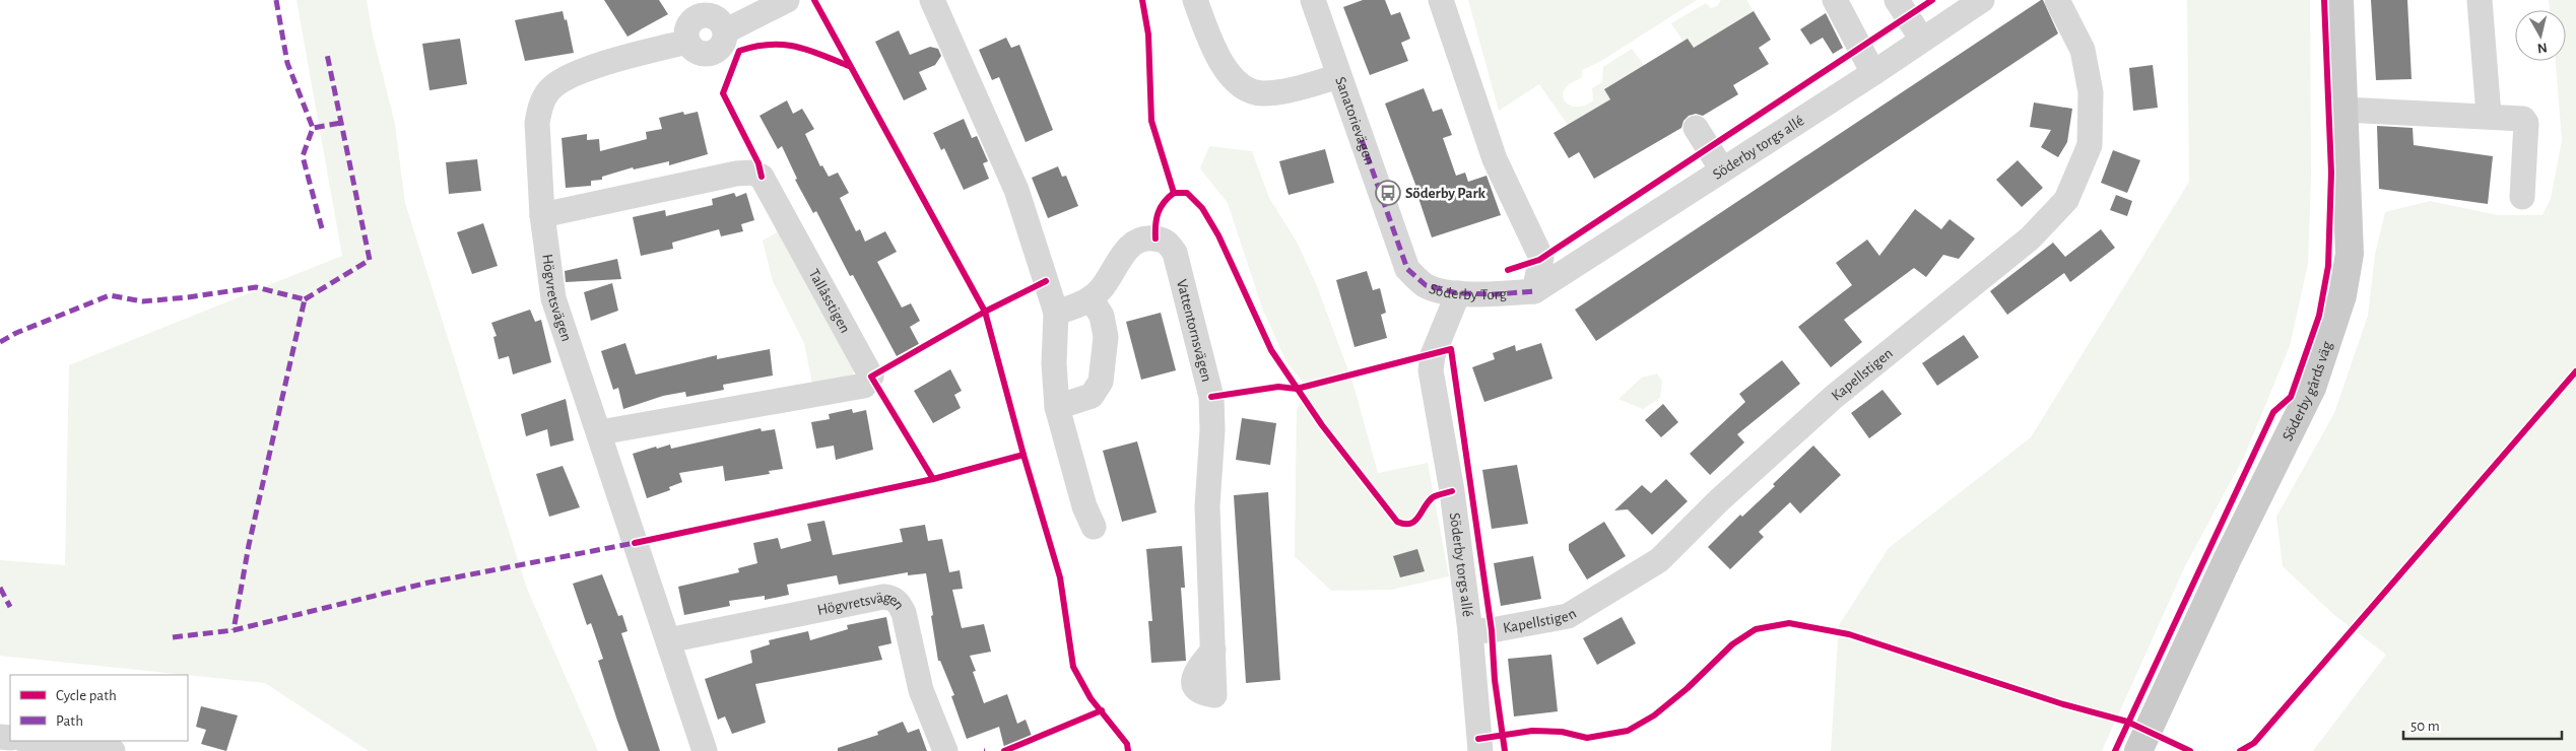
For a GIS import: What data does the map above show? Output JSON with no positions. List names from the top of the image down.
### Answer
{
  "streets": {
    "main road": ["Söderby gårds väg"],
    "street": [
      "Sanatorievägen",
      "Söderby torgs allé",
      "Söderby Torg",
      "Högvretsvägen",
      "Tallåsstigen",
      "Vattentornsvägen",
      "Kapellstigen"
    ]
  },
  "crossings": [
    ["Sanatorievägen", "Söderby Torg"],
    ["Söderby torgs allé", "Söderby Torg"],
    ["Söderby torgs allé", "Kapellstigen"],
    ["Högvretsvägen", "Tallåsstigen"]
  ],
  "places": {
    "bus stop": ["Söderby Park"]
  },
  "legend": ["Cycle path", "Path"],
  "scale_bar": "50 m",
  "north": "bottom"
}
